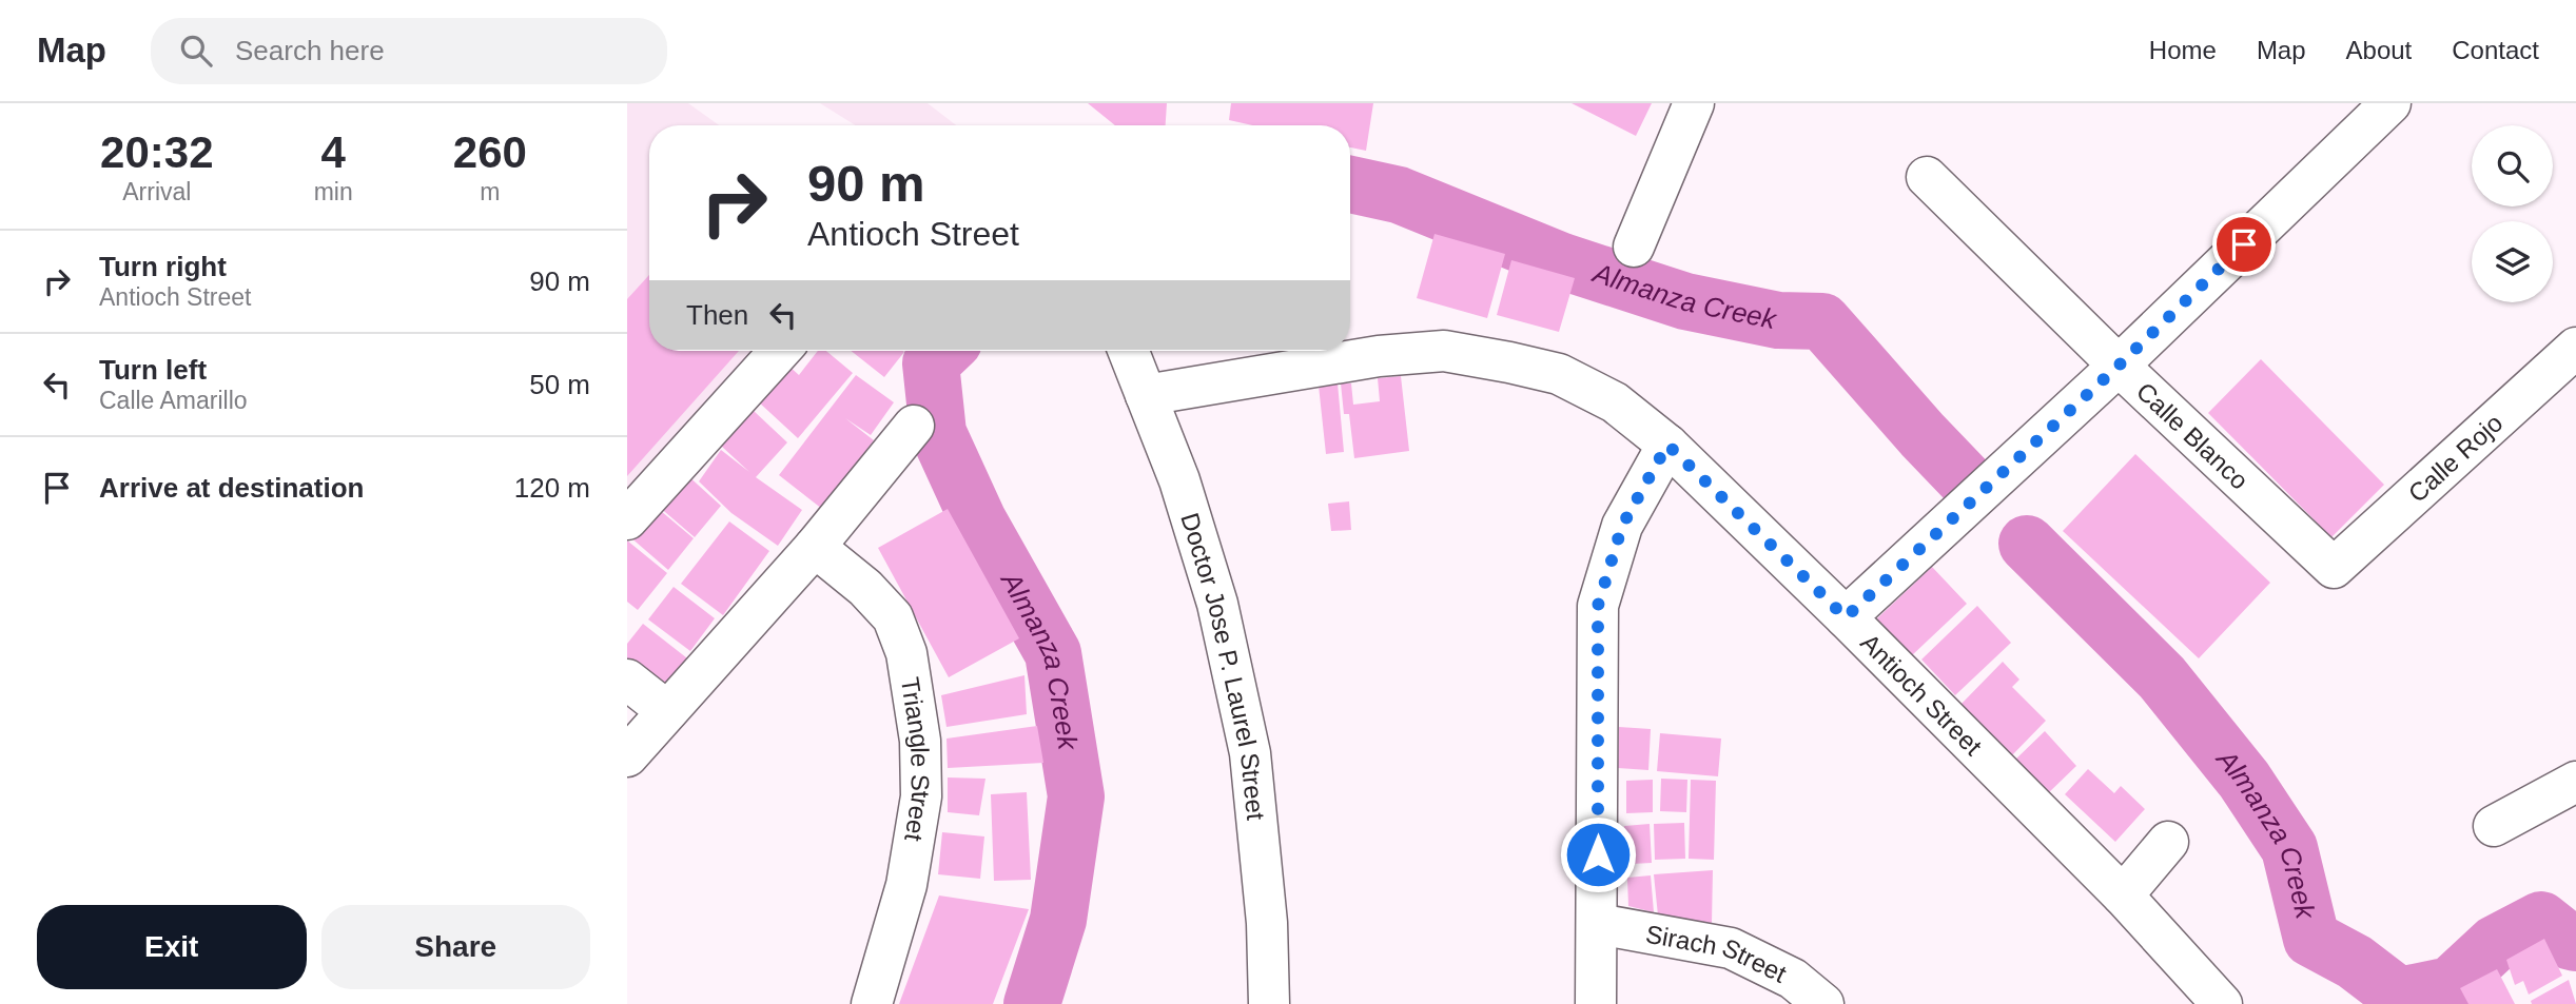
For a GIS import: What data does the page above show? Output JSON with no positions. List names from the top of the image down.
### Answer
{
  "streets": {
    "street": [
      "Calle Blanco",
      "Calle Rojo",
      "Doctor Jose P. Laurel Street",
      "Antioch Street",
      "Triangle Street",
      "Sirach Street"
    ]
  },
  "crossings": [
    ["Calle Blanco", "Calle Rojo"],
    ["Doctor Jose P. Laurel Street", "Antioch Street"]
  ],
  "water": ["Almanza Creek"],
  "page": {
    "header": "Map",
    "search": "Search here",
    "nav": [
      "Home",
      "Map",
      "About",
      "Contact"
    ],
    "eta": [
      "20:32",
      "Arrival",
      "4",
      "min",
      "260",
      "m"
    ],
    "turn": ["90 m", "Antioch Street"],
    "list": [
      {
        "name": "Turn right",
        "note": "Antioch Street",
        "value": "90 m"
      },
      {
        "name": "Turn left",
        "note": "Calle Amarillo",
        "value": "50 m"
      },
      {
        "name": "Arrive at destination",
        "value": "120 m"
      }
    ],
    "then": "Then",
    "buttons": ["Exit", "Share"]
  }
}
